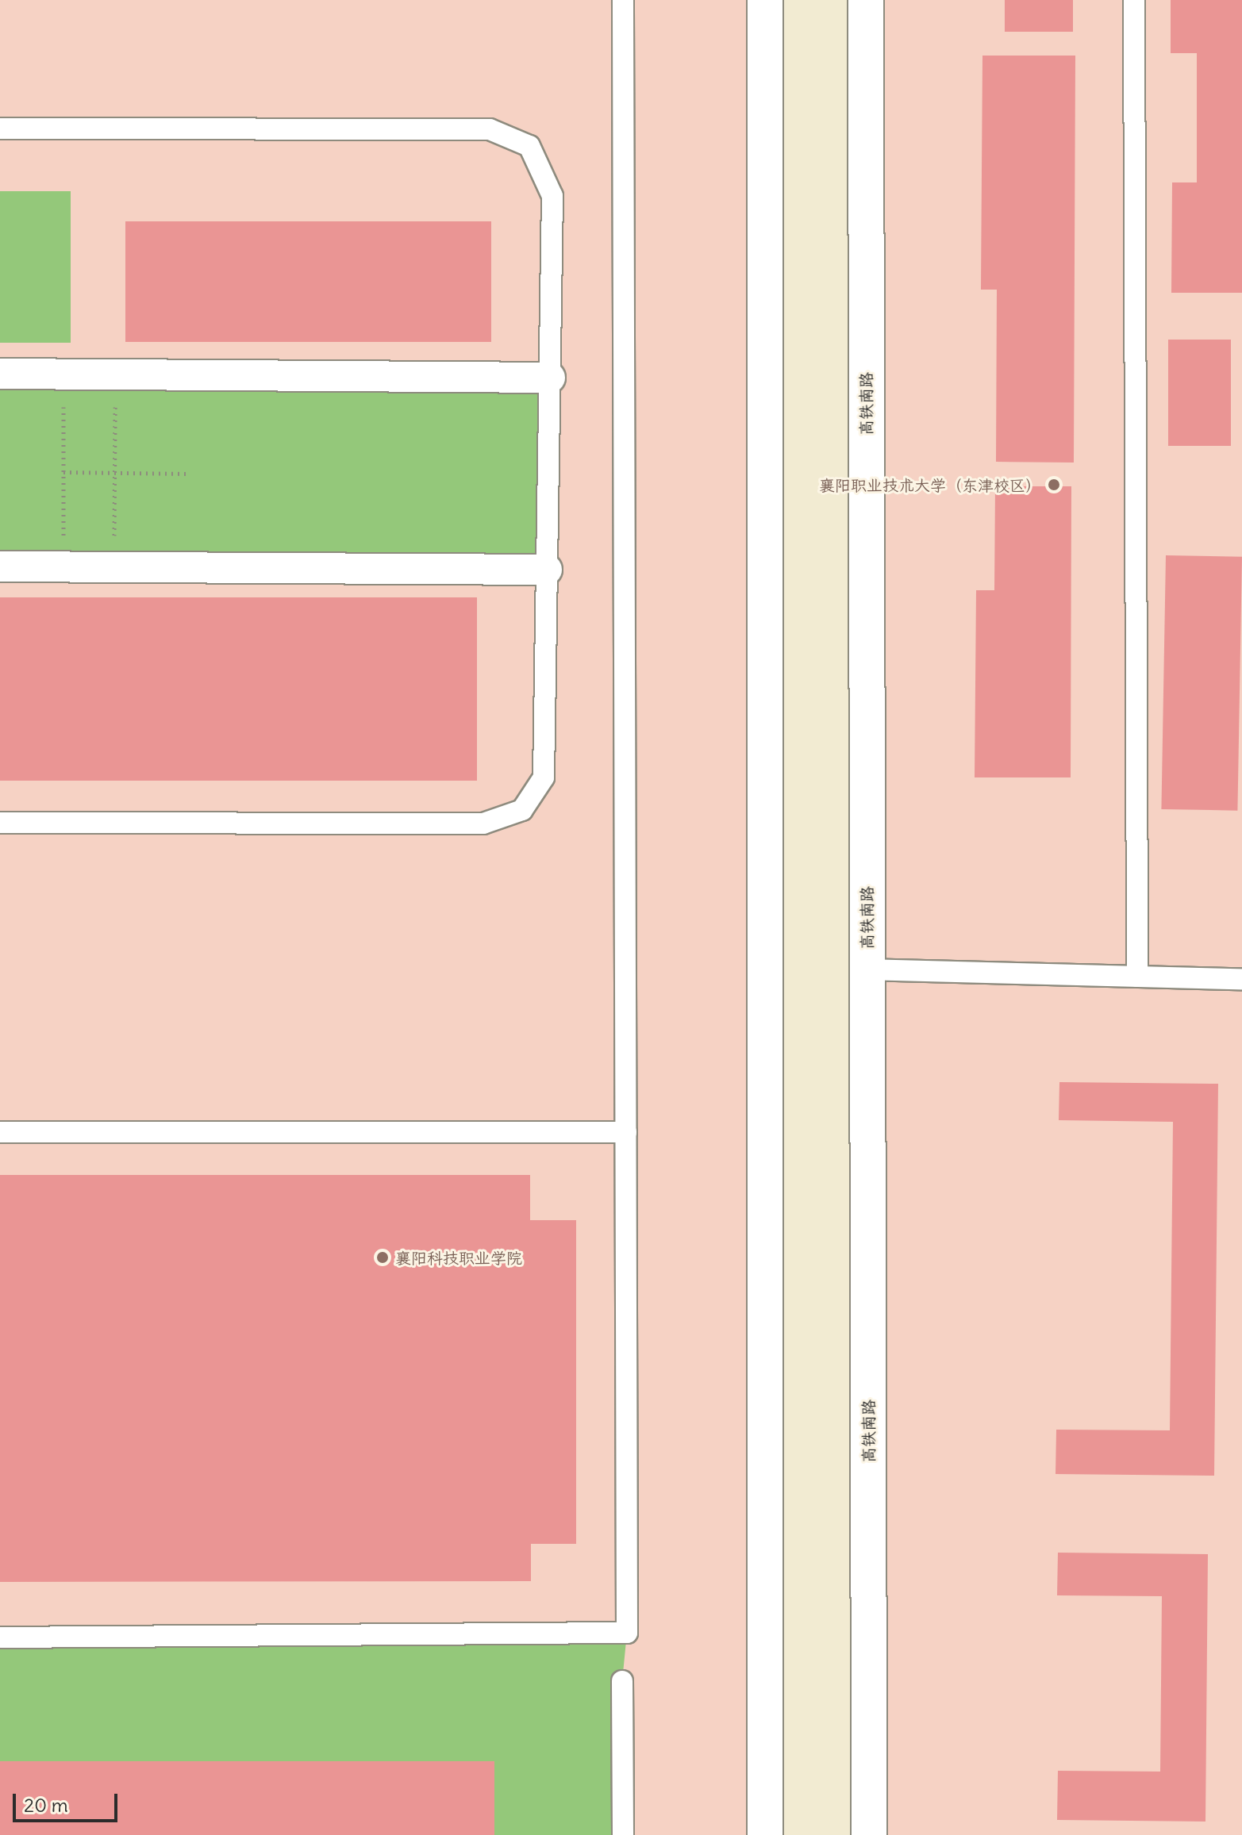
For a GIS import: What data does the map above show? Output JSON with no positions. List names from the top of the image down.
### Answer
{
  "streets": {
    "main road": ["高铁南路"]
  },
  "places": ["襄阳职业技术大学（东津校区）", "襄阳科技职业学院"],
  "scale_bar": "20 m"
}
